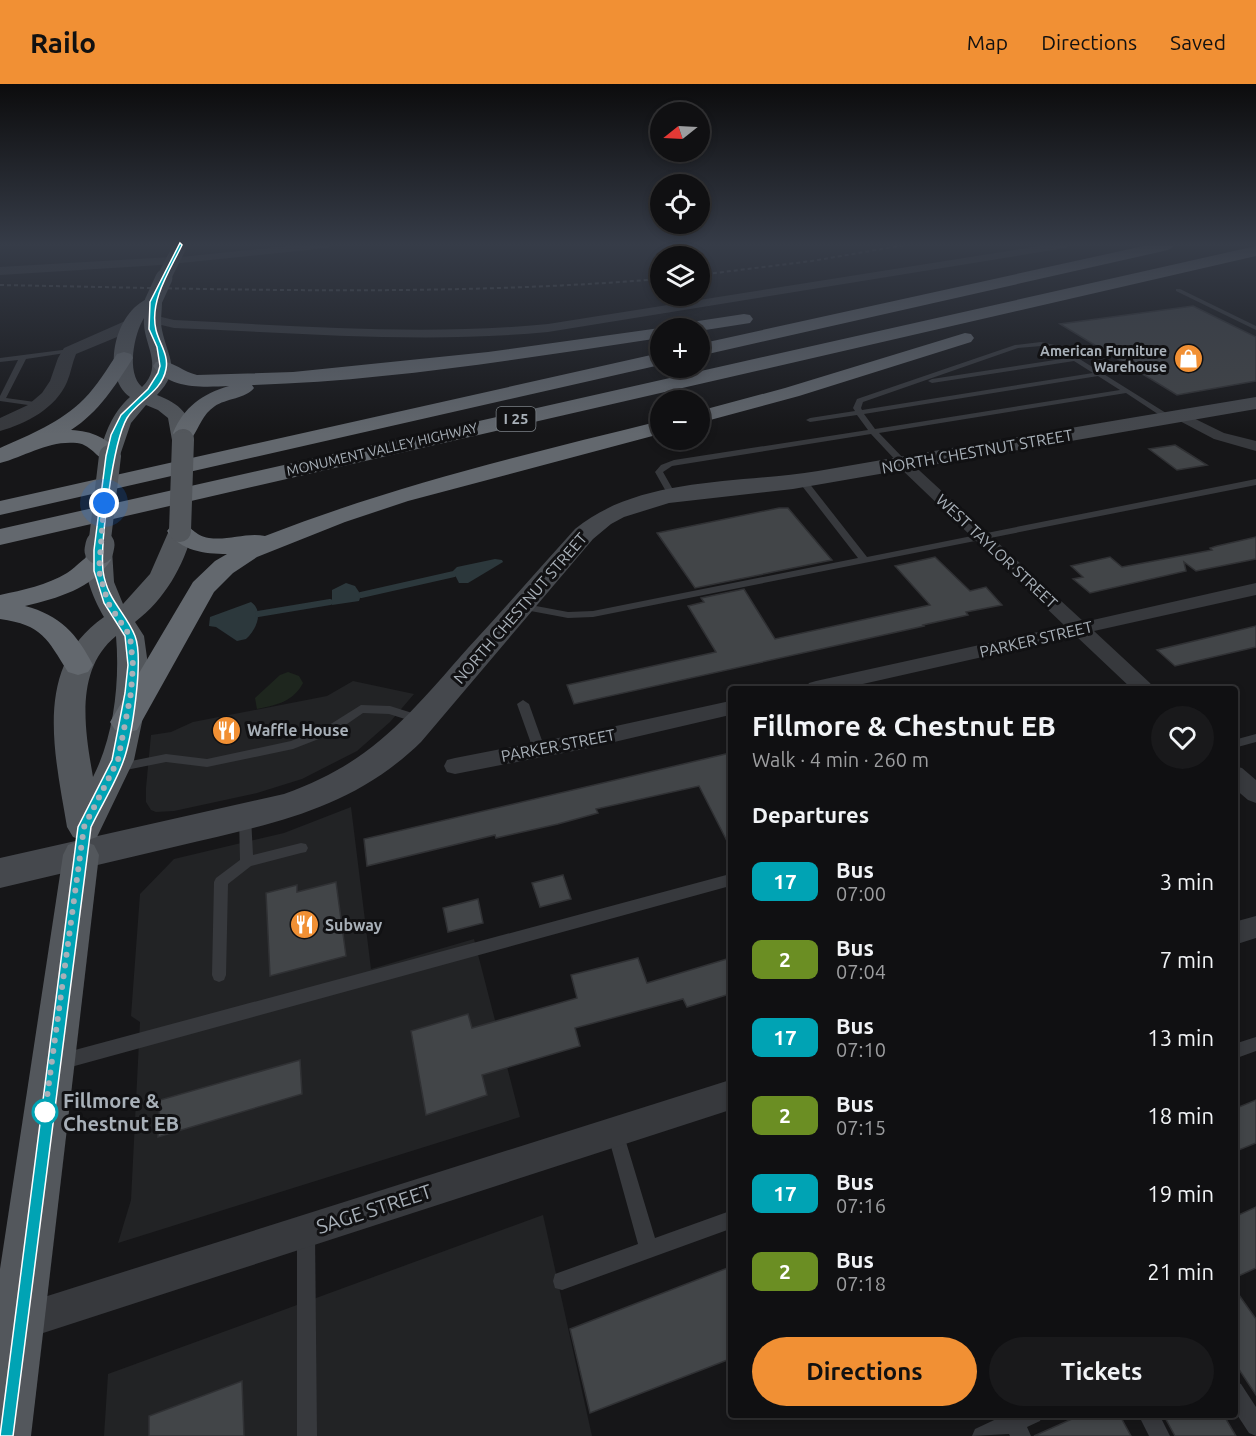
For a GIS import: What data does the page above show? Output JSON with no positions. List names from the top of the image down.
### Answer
{
  "streets": {
    "highway": ["I 25", "MONUMENT VALLEY HIGHWAY"],
    "main road": ["NORTH CHESTNUT STREET"],
    "street": ["WEST TAYLOR STREET", "PARKER STREET", "SAGE STREET"]
  },
  "crossings": [
    ["NORTH CHESTNUT STREET", "WEST TAYLOR STREET"],
    ["WEST TAYLOR STREET", "PARKER STREET"]
  ],
  "places": {
    "shop": ["American Furniture Warehouse"],
    "restaurant": ["Waffle House", "Subway"],
    "other": ["Fillmore & Chestnut EB"]
  },
  "lines": ["bus line 17"],
  "north": "left",
  "page": {
    "header": "Railo",
    "nav": ["Map", "Directions", "Saved"],
    "map_buttons": ["+", "−"],
    "heading": [
      ["Fillmore & Chestnut EB", "Walk · 4 min · 260 m"],
      "Departures"
    ],
    "list": [
      {
        "mark": "17",
        "name": "Bus",
        "note": "07:00",
        "value": "3 min"
      },
      {
        "mark": "2",
        "name": "Bus",
        "note": "07:04",
        "value": "7 min"
      },
      {
        "mark": "17",
        "name": "Bus",
        "note": "07:10",
        "value": "13 min"
      },
      {
        "mark": "2",
        "name": "Bus",
        "note": "07:15",
        "value": "18 min"
      },
      {
        "mark": "17",
        "name": "Bus",
        "note": "07:16",
        "value": "19 min"
      },
      {
        "mark": "2",
        "name": "Bus",
        "note": "07:18",
        "value": "21 min"
      }
    ],
    "buttons": ["Directions", "Tickets"]
  }
}
